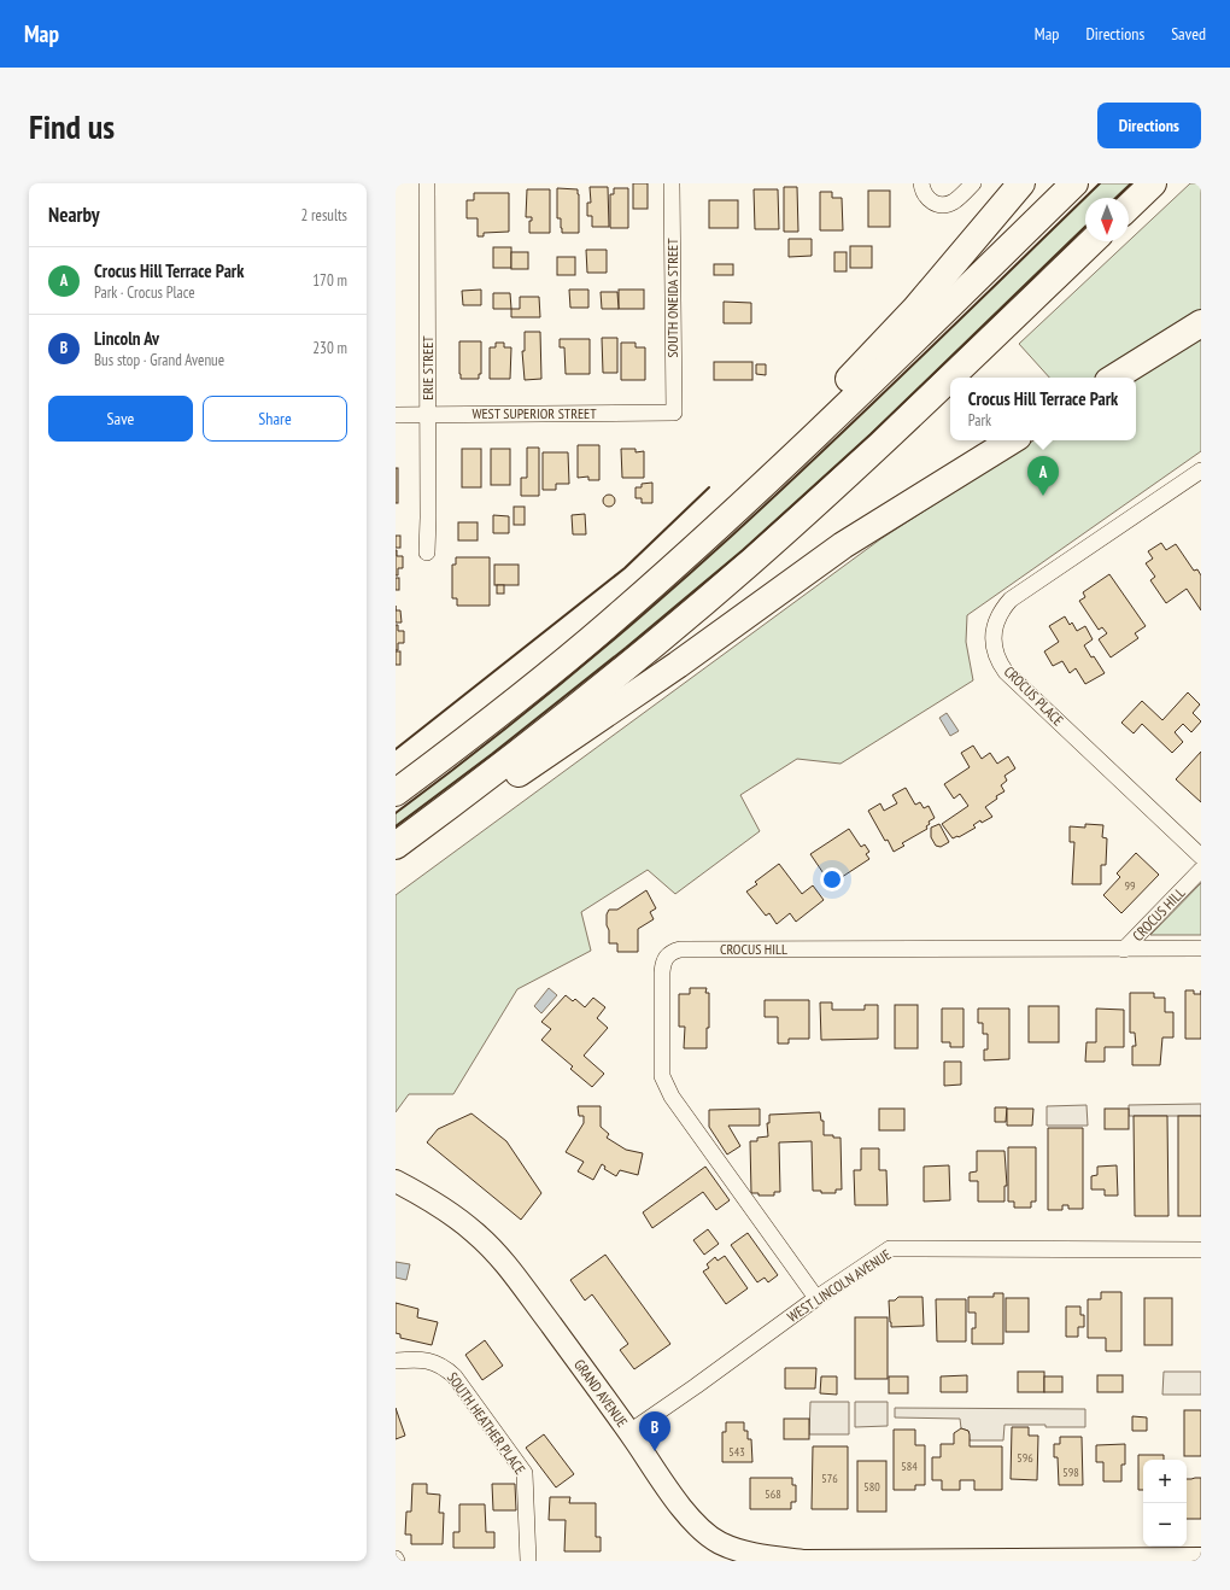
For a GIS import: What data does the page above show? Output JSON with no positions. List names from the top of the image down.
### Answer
{
  "streets": {
    "main road": ["GRAND AVENUE"],
    "street": [
      "SOUTH ONEIDA STREET",
      "ERIE STREET",
      "WEST SUPERIOR STREET",
      "CROCUS PLACE",
      "CROCUS HILL",
      "WEST LINCOLN AVENUE",
      "SOUTH HEATHER PLACE"
    ]
  },
  "crossings": [
    ["SOUTH ONEIDA STREET", "WEST SUPERIOR STREET"],
    ["ERIE STREET", "WEST SUPERIOR STREET"],
    ["CROCUS HILL", "WEST LINCOLN AVENUE"],
    ["WEST LINCOLN AVENUE", "GRAND AVENUE"]
  ],
  "house_numbers": [
    "99",
    "543",
    "596",
    "584",
    "598",
    "576",
    "580",
    "568"
  ],
  "north": "bottom",
  "page": {
    "header": "Map",
    "nav": ["Map", "Directions", "Saved"],
    "buttons": [
      "Directions",
      ["Save", "Share"]
    ],
    "title": "Find us",
    "heading": ["Nearby", "2 results"],
    "list": [
      {
        "mark": "A",
        "name": "Crocus Hill Terrace Park",
        "note": "Park · Crocus Place",
        "value": "170 m"
      },
      {
        "mark": "B",
        "name": "Lincoln Av",
        "note": "Bus stop · Grand Avenue",
        "value": "230 m"
      }
    ],
    "popup": ["Crocus Hill Terrace Park", "Park"],
    "pins": ["A", "B"],
    "map_buttons": ["+", "−"]
  }
}
